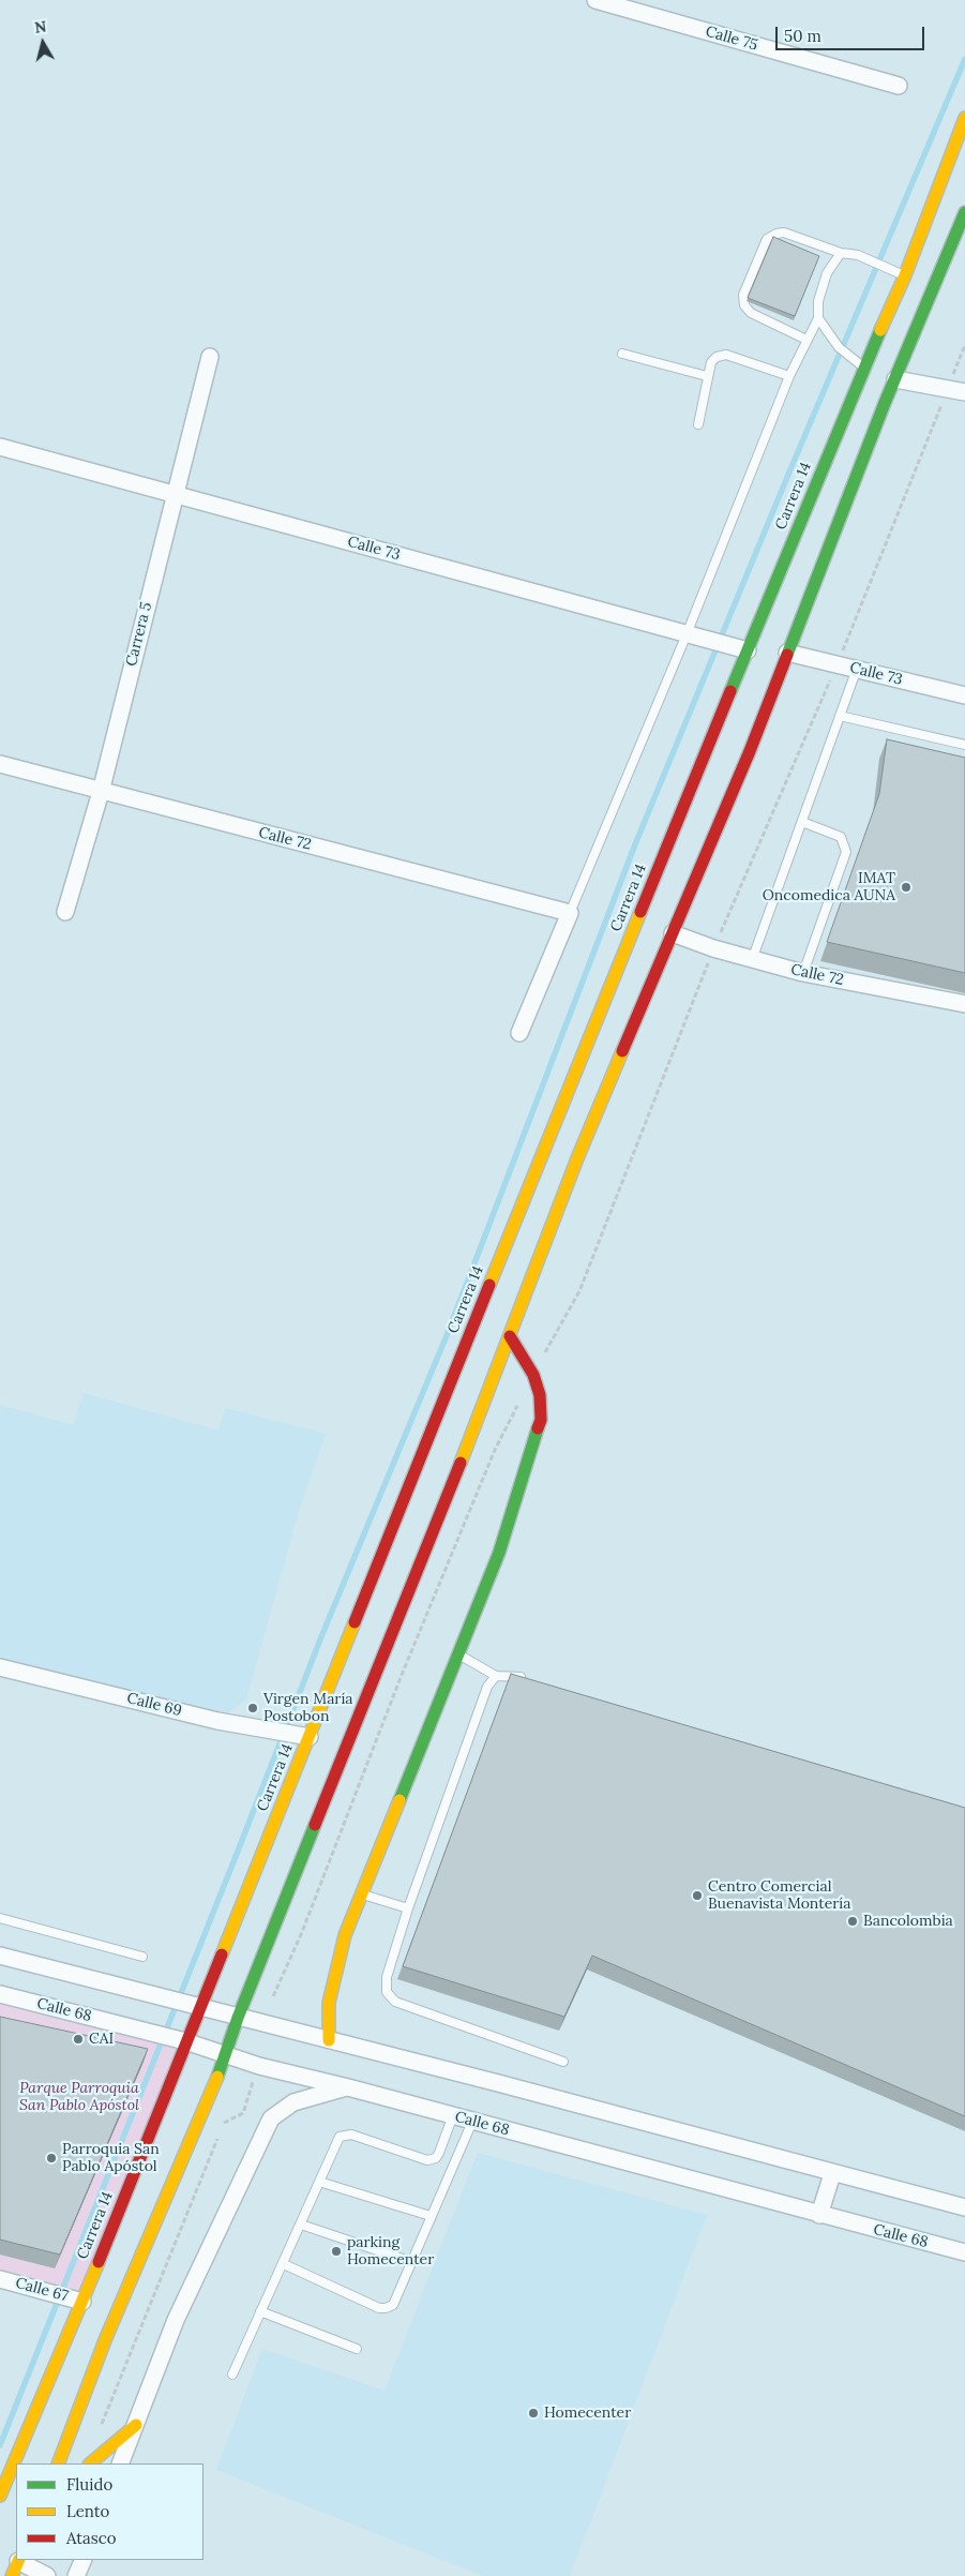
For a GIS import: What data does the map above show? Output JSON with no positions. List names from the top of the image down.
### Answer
{
  "streets": {
    "main road": ["Carrera 14"],
    "street": [
      "Calle 75",
      "Calle 73",
      "Carrera 5",
      "Calle 72",
      "Calle 69",
      "Calle 68",
      "Calle 67"
    ]
  },
  "crossings": [
    ["Carrera 14", "Calle 73"],
    ["Carrera 14", "Calle 69"],
    ["Carrera 14", "Calle 68"],
    ["Carrera 14", "Calle 67"],
    ["Calle 73", "Carrera 5"],
    ["Carrera 5", "Calle 72"]
  ],
  "parks": ["Parque Parroquia San Pablo Apóstol"],
  "places": [
    "IMAT Oncomedica AUNA",
    "Virgen María Postobon",
    "Centro Comercial Buenavista Montería",
    "Bancolombia",
    "CAI",
    "Parroquia San Pablo Apóstol",
    "parking Homecenter",
    "Homecenter"
  ],
  "legend": ["Fluido", "Lento", "Atasco"],
  "scale_bar": "50 m",
  "north": "top"
}
